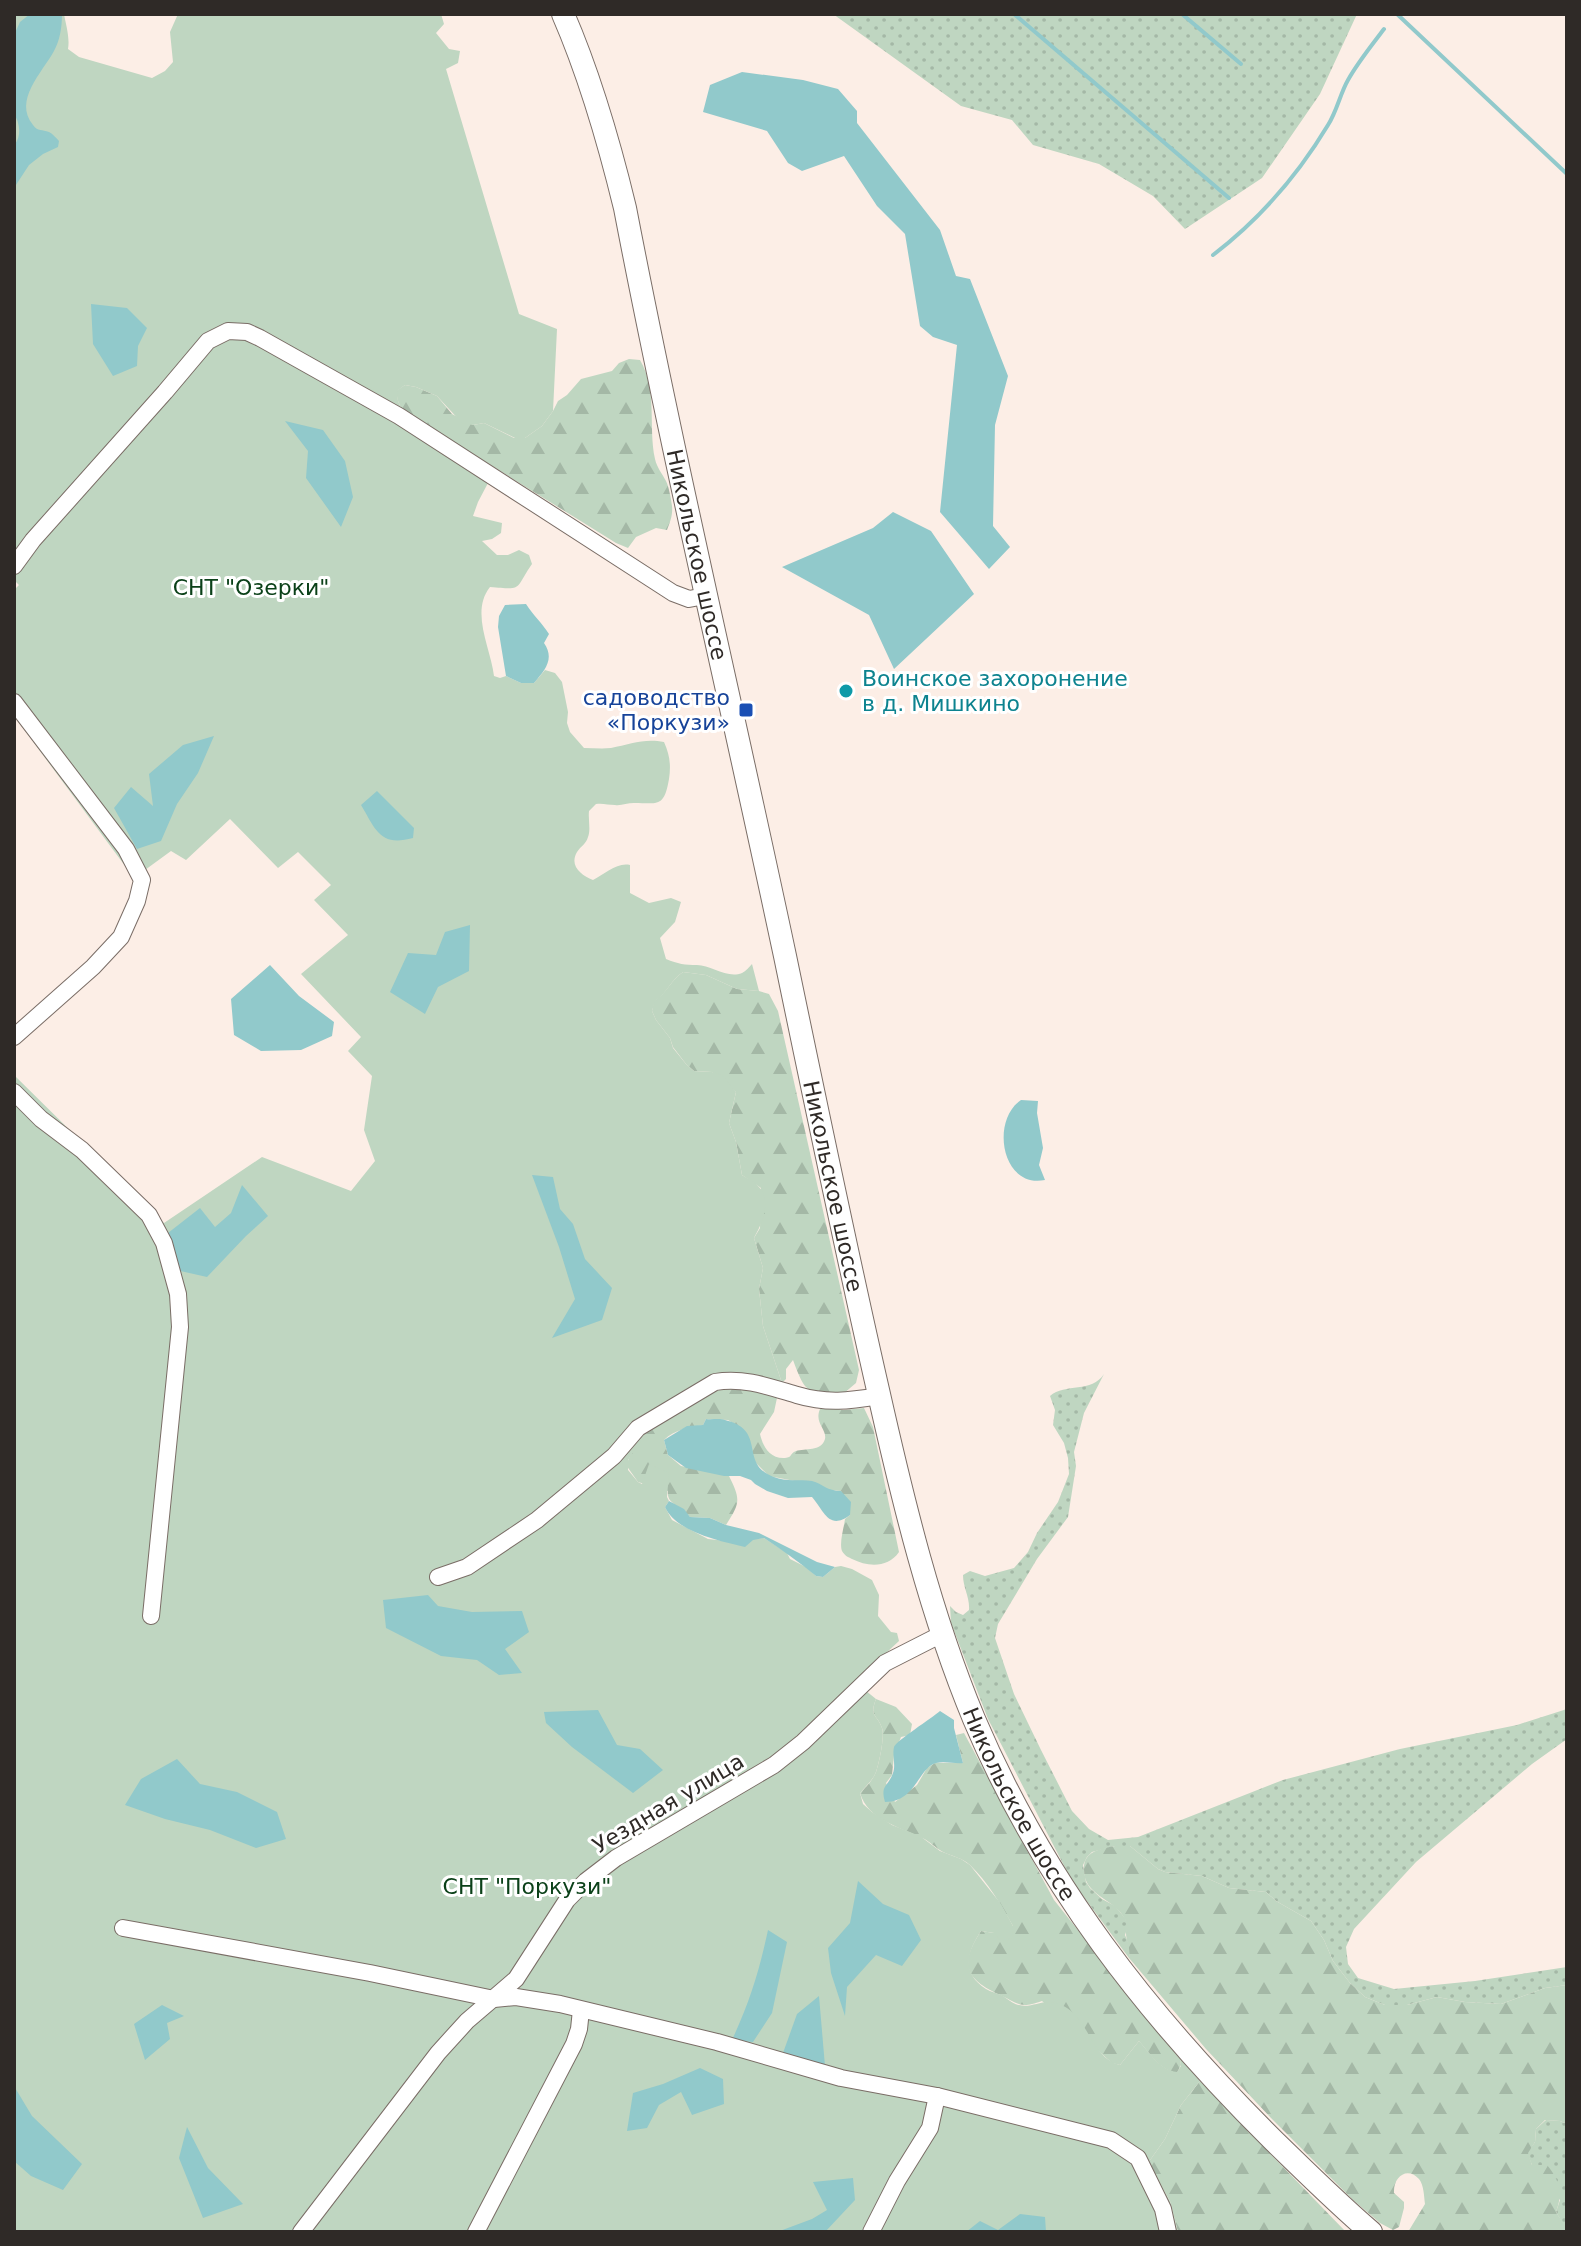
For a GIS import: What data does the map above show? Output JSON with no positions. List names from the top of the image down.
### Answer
{
  "streets": {
    "main road": ["Никольское шоссе"],
    "street": ["Уездная улица"]
  },
  "crossings": [
    ["Никольское шоссе", "Уездная улица"]
  ],
  "parks": ["СНТ \"Озерки\"", "СНТ \"Поркузи\""],
  "places": {
    "other": ["Воинское захоронение в д. Мишкино"],
    "transit": ["садоводство «Поркузи»"]
  }
}
